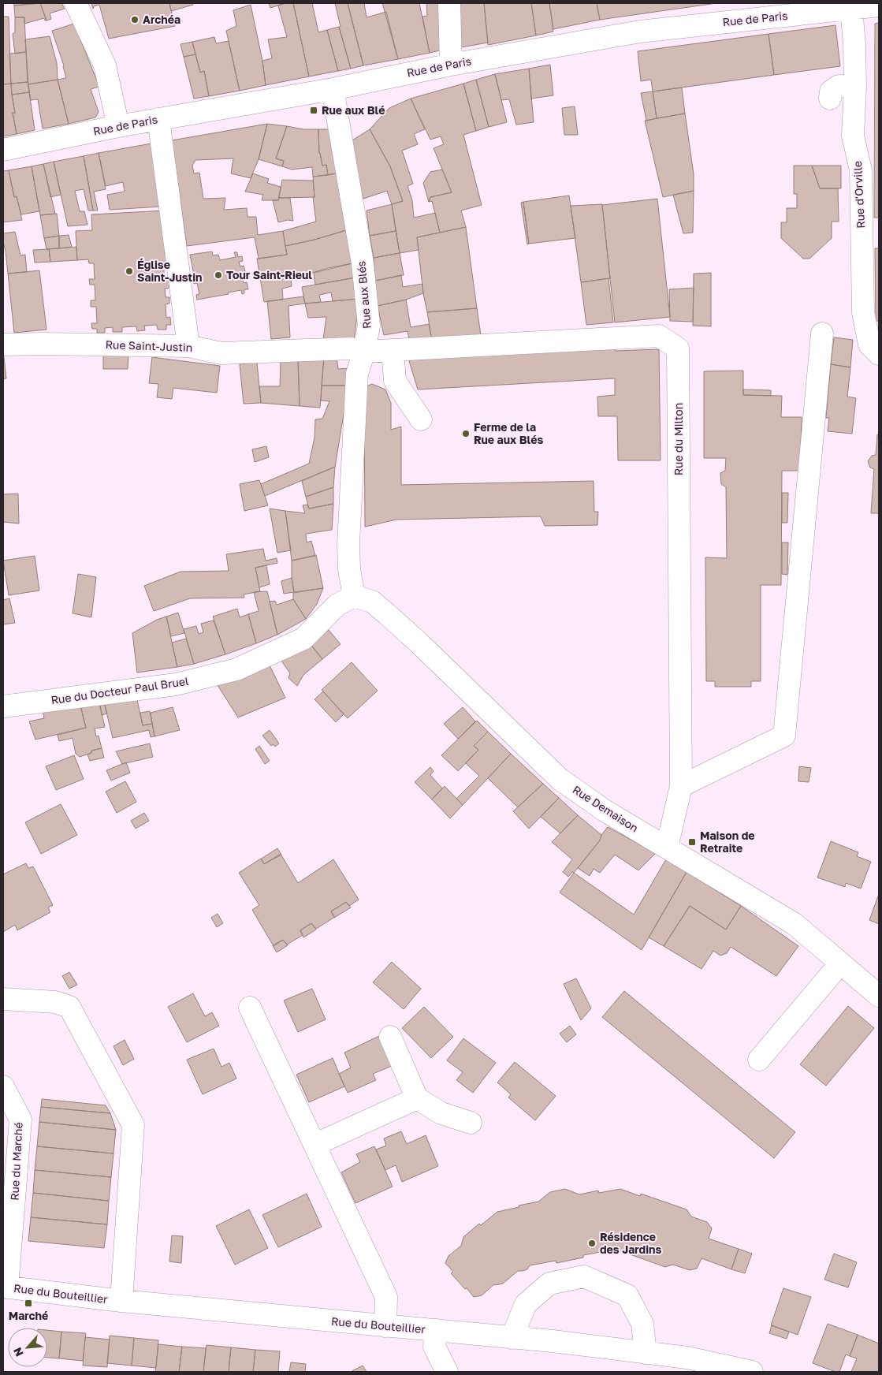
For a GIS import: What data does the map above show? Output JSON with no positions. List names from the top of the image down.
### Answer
{
  "streets": {
    "street": [
      "Rue de Paris",
      "Rue d'Orville",
      "Rue aux Blés",
      "Rue Saint-Justin",
      "Rue du Milton",
      "Rue du Docteur Paul Bruel",
      "Rue Demaison",
      "Rue du Marché",
      "Rue du Bouteillier"
    ]
  },
  "crossings": [
    ["Rue de Paris", "Rue d'Orville"],
    ["Rue de Paris", "Rue aux Blés"],
    ["Rue aux Blés", "Rue Saint-Justin"],
    ["Rue aux Blés", "Rue du Milton"],
    ["Rue aux Blés", "Rue du Docteur Paul Bruel"],
    ["Rue aux Blés", "Rue Demaison"],
    ["Rue Saint-Justin", "Rue du Milton"],
    ["Rue du Milton", "Rue Demaison"],
    ["Rue du Docteur Paul Bruel", "Rue Demaison"],
    ["Rue du Marché", "Rue du Bouteillier"]
  ],
  "places": {
    "other": [
      "Archéa",
      "Église Saint-Justin",
      "Tour Saint-Rieul",
      "Ferme de la Rue aux Blés",
      "Résidence des Jardins"
    ],
    "transit": ["Rue aux Blé", "Maison de Retraite", "Marché"]
  },
  "north": "bottom left"
}
